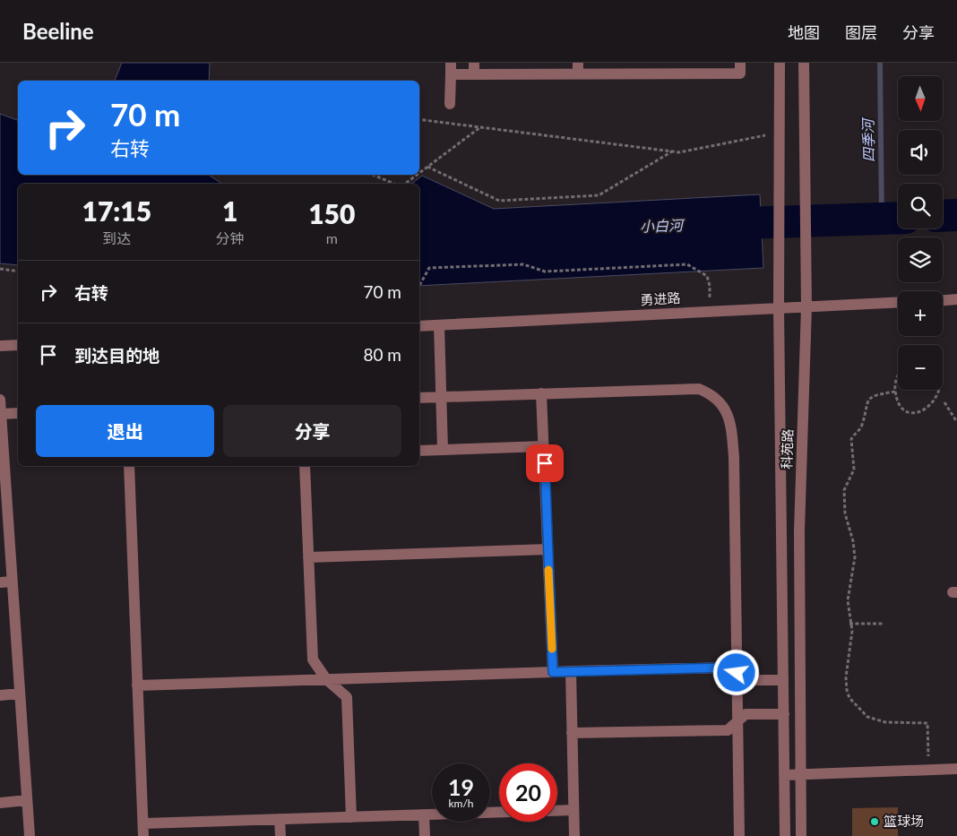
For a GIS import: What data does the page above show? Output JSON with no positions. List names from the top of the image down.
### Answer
{
  "streets": {
    "street": ["勇进路", "科苑路"]
  },
  "crossings": [
    ["勇进路", "科苑路"]
  ],
  "water": ["四季河", "小白河"],
  "places": ["篮球场"],
  "north": "bottom",
  "page": {
    "header": "Beeline",
    "nav": ["地图", "图层", "分享"],
    "map_buttons": ["+", "−"],
    "turn": ["70 m", "右转"],
    "eta": [
      "17:15",
      "到达",
      "1",
      "分钟",
      "150",
      "m"
    ],
    "list": [
      {
        "name": "右转",
        "value": "70 m"
      },
      {
        "name": "到达目的地",
        "value": "80 m"
      }
    ],
    "buttons": ["退出", "分享"],
    "speed": "19 km/h",
    "limit": "20"
  }
}
